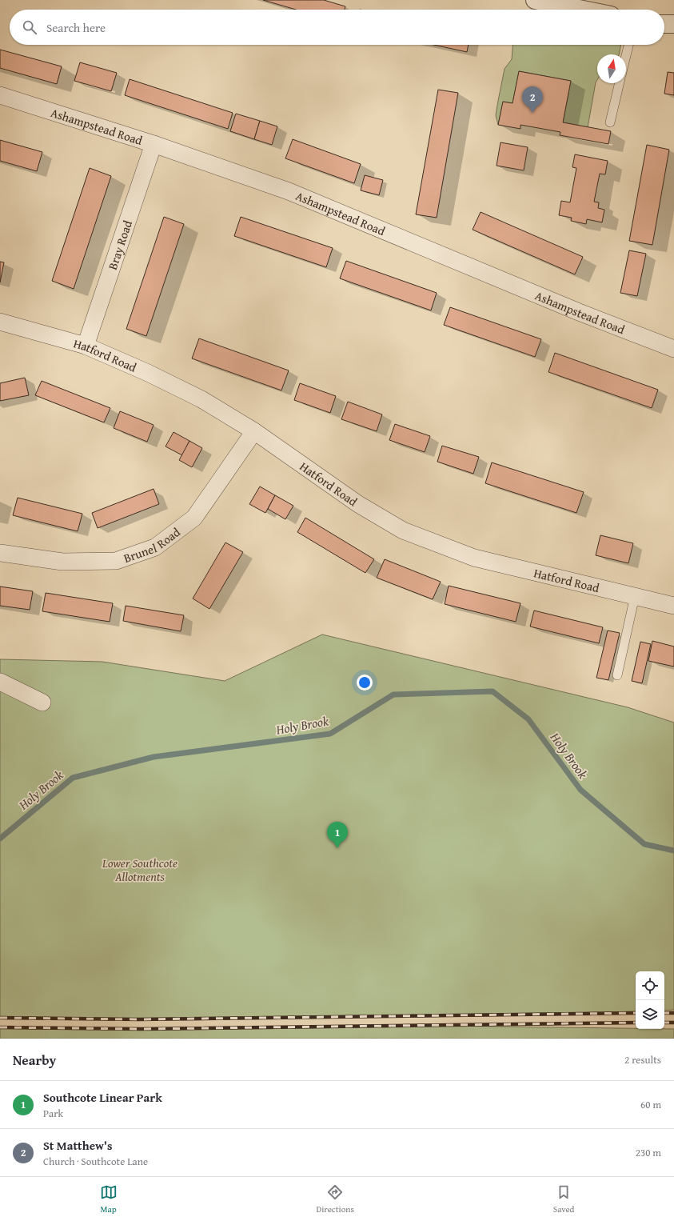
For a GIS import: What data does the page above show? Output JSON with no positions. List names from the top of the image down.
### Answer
{
  "streets": {
    "street": [
      "Ashampstead Road",
      "Bray Road",
      "Hatford Road",
      "Brunel Road"
    ]
  },
  "crossings": [
    ["Ashampstead Road", "Bray Road"],
    ["Bray Road", "Hatford Road"],
    ["Hatford Road", "Brunel Road"]
  ],
  "water": ["Holy Brook"],
  "parks": ["Lower Southcote Allotments"],
  "north": "top",
  "page": {
    "search": "Search here",
    "pins": ["2", "1"],
    "heading": ["Nearby", "2 results"],
    "list": [
      {
        "mark": "1",
        "name": "Southcote Linear Park",
        "note": "Park",
        "value": "60 m"
      },
      {
        "mark": "2",
        "name": "St Matthew's",
        "note": "Church · Southcote Lane",
        "value": "230 m"
      }
    ],
    "nav": ["Map", "Directions", "Saved"]
  }
}
